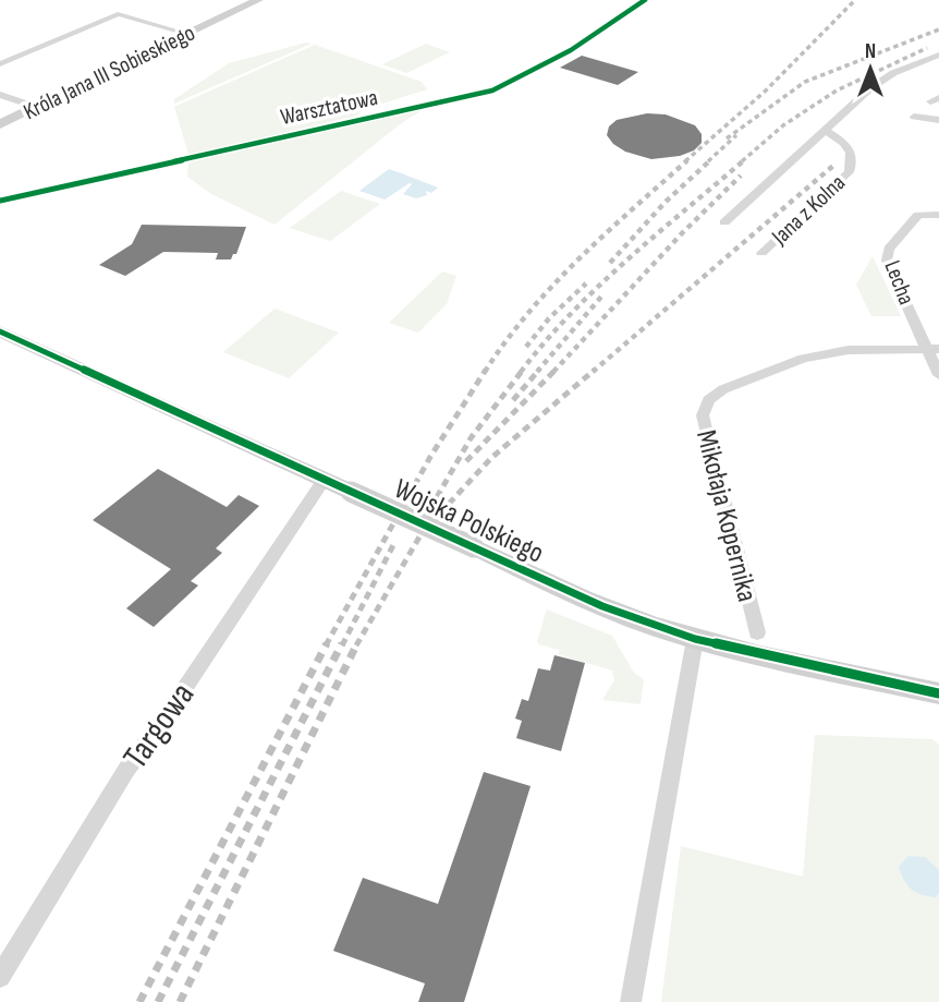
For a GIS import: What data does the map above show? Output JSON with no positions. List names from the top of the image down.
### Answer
{
  "streets": {
    "street": [
      "Króla Jana III Sobieskiego",
      "Warsztatowa",
      "Jana z Kolna",
      "Lecha",
      "Mikołaja Kopernika",
      "Wojska Polskiego",
      "Targowa"
    ]
  },
  "crossings": [
    ["Lecha", "Mikołaja Kopernika"],
    ["Wojska Polskiego", "Targowa"]
  ],
  "north": "top"
}
